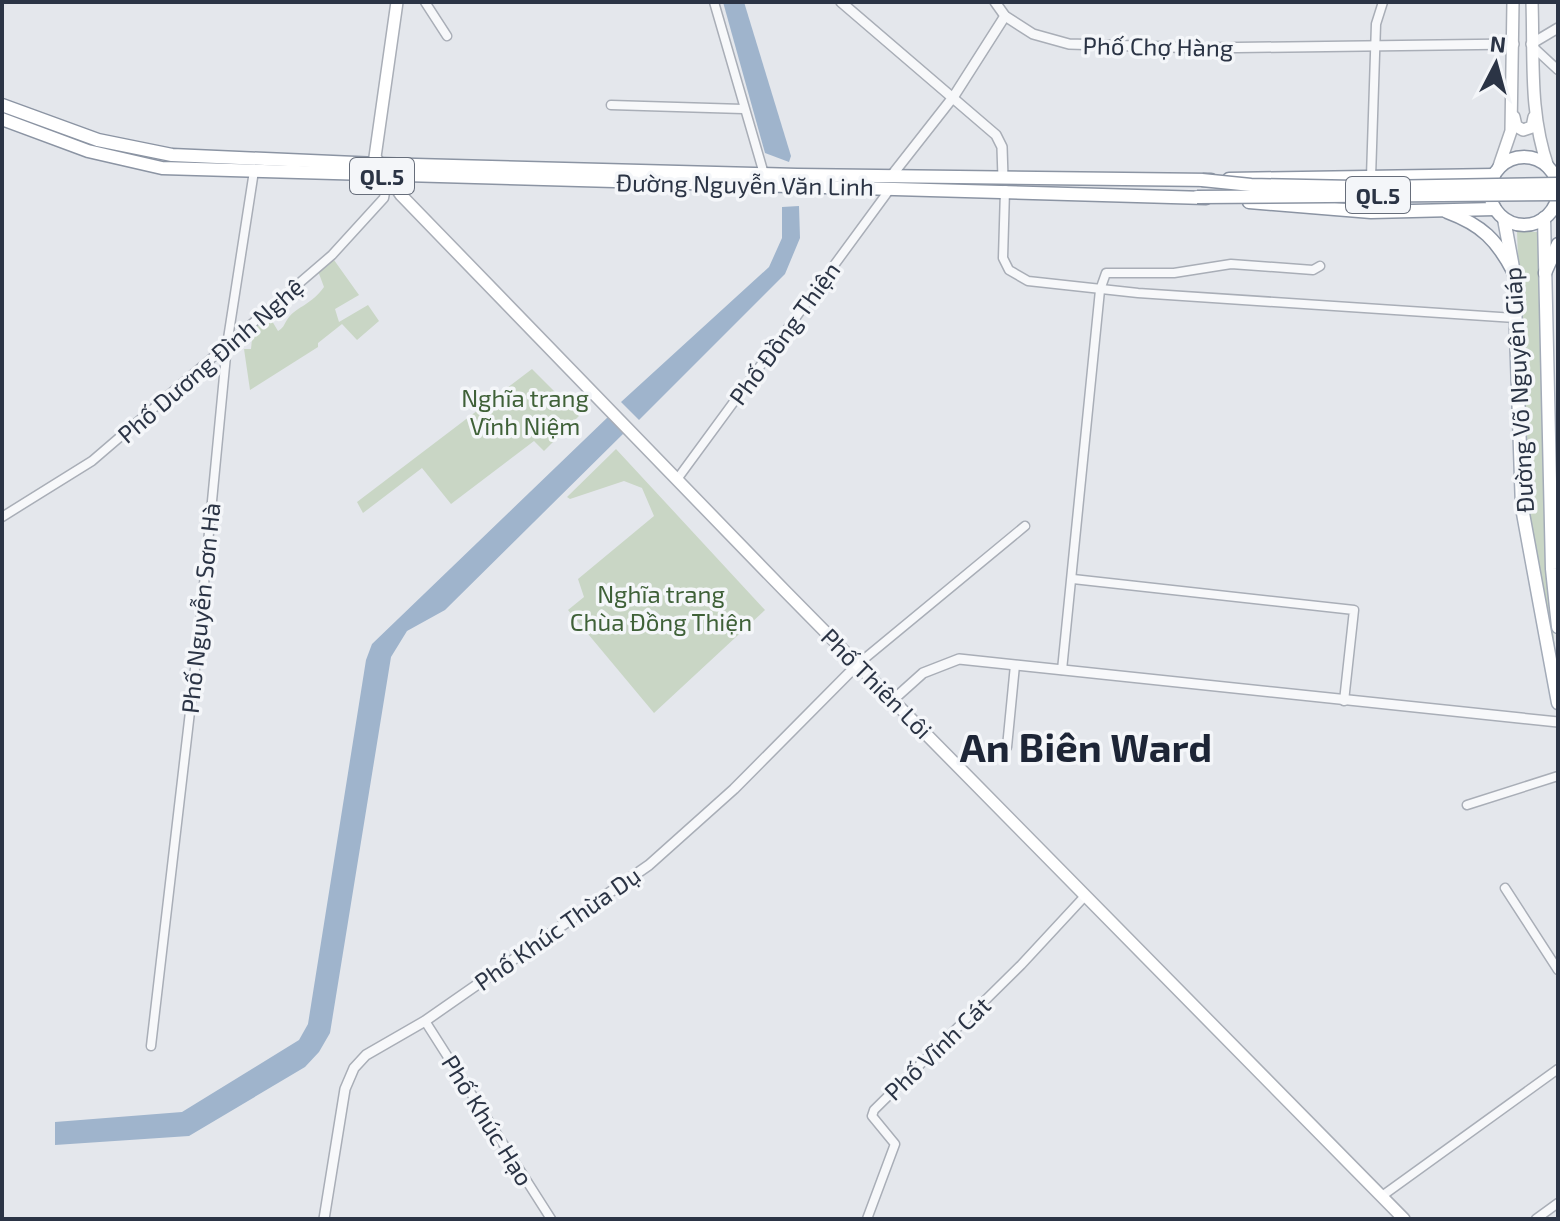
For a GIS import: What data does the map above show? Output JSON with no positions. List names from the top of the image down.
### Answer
{
  "streets": {
    "main road": [
      "QL.5",
      "Đường Nguyễn Văn Linh",
      "Đường Võ Nguyên Giáp",
      "Phố Thiên Lôi"
    ],
    "street": [
      "Phố Chợ Hàng",
      "Phố Đồng Thiện",
      "Phố Dương Đình Nghệ",
      "Phố Nguyễn Sơn Hà",
      "Phố Khúc Thừa Dụ",
      "Phố Vĩnh Cát",
      "Phố Khúc Hạo"
    ]
  },
  "crossings": [
    ["QL.5", "Đường Nguyễn Văn Linh"],
    ["QL.5", "Đường Võ Nguyên Giáp"],
    ["Đường Nguyễn Văn Linh", "Phố Đồng Thiện"],
    ["Đường Nguyễn Văn Linh", "Phố Dương Đình Nghệ"],
    ["Đường Nguyễn Văn Linh", "Đường Võ Nguyên Giáp"],
    ["Đường Nguyễn Văn Linh", "Phố Nguyễn Sơn Hà"],
    ["Đường Nguyễn Văn Linh", "Phố Thiên Lôi"],
    ["Phố Đồng Thiện", "Phố Thiên Lôi"],
    ["Phố Dương Đình Nghệ", "Phố Nguyễn Sơn Hà"],
    ["Phố Dương Đình Nghệ", "Phố Thiên Lôi"],
    ["Phố Thiên Lôi", "Phố Khúc Thừa Dụ"],
    ["Phố Thiên Lôi", "Phố Vĩnh Cát"],
    ["Phố Khúc Thừa Dụ", "Phố Khúc Hạo"]
  ],
  "districts": ["An Biên Ward"],
  "parks": ["Nghĩa trang Vĩnh Niệm", "Nghĩa trang Chùa Đồng Thiện"],
  "north": "top"
}
